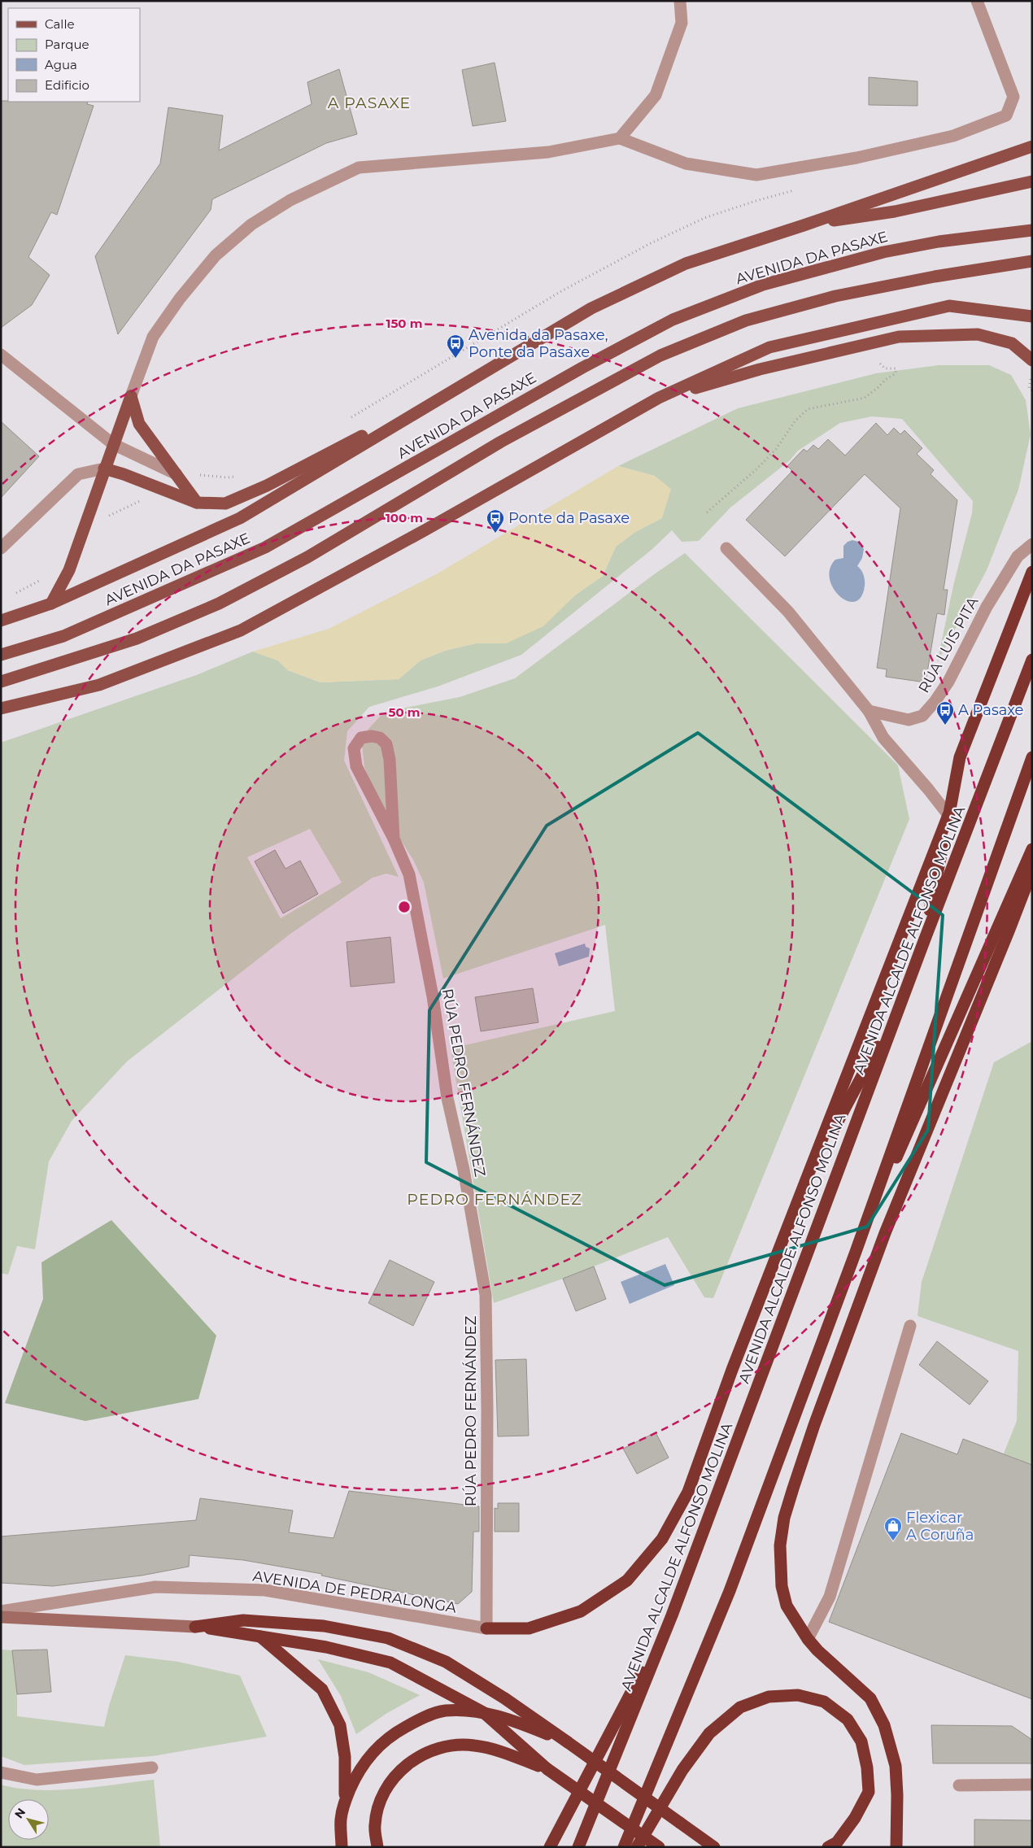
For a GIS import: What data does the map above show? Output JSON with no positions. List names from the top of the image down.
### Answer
{
  "streets": {
    "highway": ["AVENIDA ALCALDE ALFONSO MOLINA"],
    "main road": ["AVENIDA DA PASAXE"],
    "street": ["RÚA LUIS PITA", "RÚA PEDRO FERNÁNDEZ", "AVENIDA DE PEDRALONGA"]
  },
  "crossings": [
    ["RÚA PEDRO FERNÁNDEZ", "AVENIDA DE PEDRALONGA"]
  ],
  "districts": ["A PASAXE", "PEDRO FERNÁNDEZ"],
  "places": {
    "bus stop": ["Avenida da Pasaxe, Ponte da Pasaxe", "Ponte da Pasaxe", "A Pasaxe"],
    "shop": ["Flexicar A Coruña"]
  },
  "legend": [
    "Calle",
    "Parque",
    "Agua",
    "Edificio"
  ],
  "north": "top left",
  "rings": ["150 m", "100 m", "50 m"]
}
